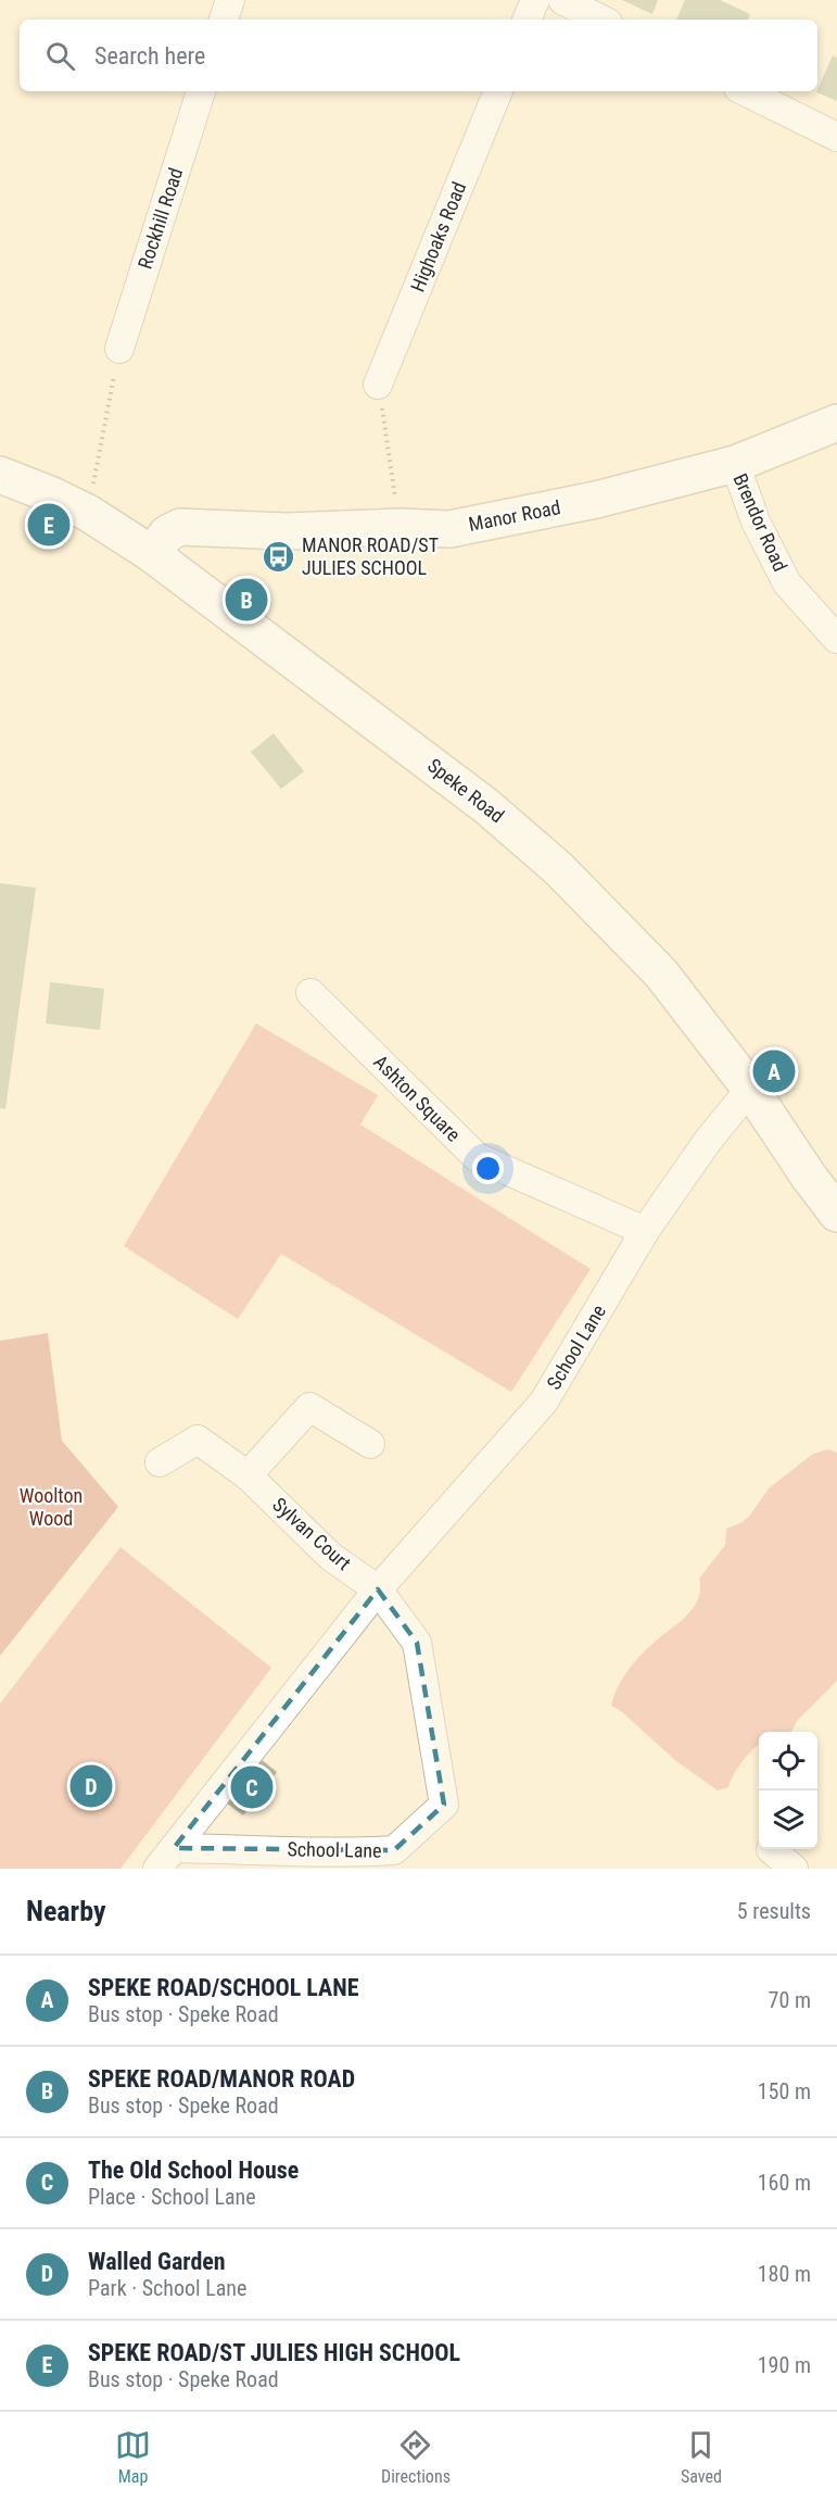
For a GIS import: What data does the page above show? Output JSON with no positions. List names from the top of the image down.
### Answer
{
  "streets": {
    "street": [
      "Rockhill Road",
      "Highoaks Road",
      "Manor Road",
      "Brendor Road",
      "Speke Road",
      "Ashton Square",
      "School Lane",
      "Sylvan Court"
    ]
  },
  "crossings": [
    ["Manor Road", "Brendor Road"],
    ["Manor Road", "Speke Road"],
    ["Speke Road", "School Lane"],
    ["Ashton Square", "School Lane"],
    ["School Lane", "Sylvan Court"]
  ],
  "parks": ["Woolton Wood"],
  "places": {
    "bus stop": ["MANOR ROAD/ST JULIES SCHOOL"]
  },
  "page": {
    "search": "Search here",
    "pins": [
      "E",
      "B",
      "A",
      "D",
      "C"
    ],
    "heading": ["Nearby", "5 results"],
    "list": [
      {
        "mark": "A",
        "name": "SPEKE ROAD/SCHOOL LANE",
        "note": "Bus stop · Speke Road",
        "value": "70 m"
      },
      {
        "mark": "B",
        "name": "SPEKE ROAD/MANOR ROAD",
        "note": "Bus stop · Speke Road",
        "value": "150 m"
      },
      {
        "mark": "C",
        "name": "The Old School House",
        "note": "Place · School Lane",
        "value": "160 m"
      },
      {
        "mark": "D",
        "name": "Walled Garden",
        "note": "Park · School Lane",
        "value": "180 m"
      },
      {
        "mark": "E",
        "name": "SPEKE ROAD/ST JULIES HIGH SCHOOL",
        "note": "Bus stop · Speke Road",
        "value": "190 m"
      }
    ],
    "nav": ["Map", "Directions", "Saved"]
  }
}
